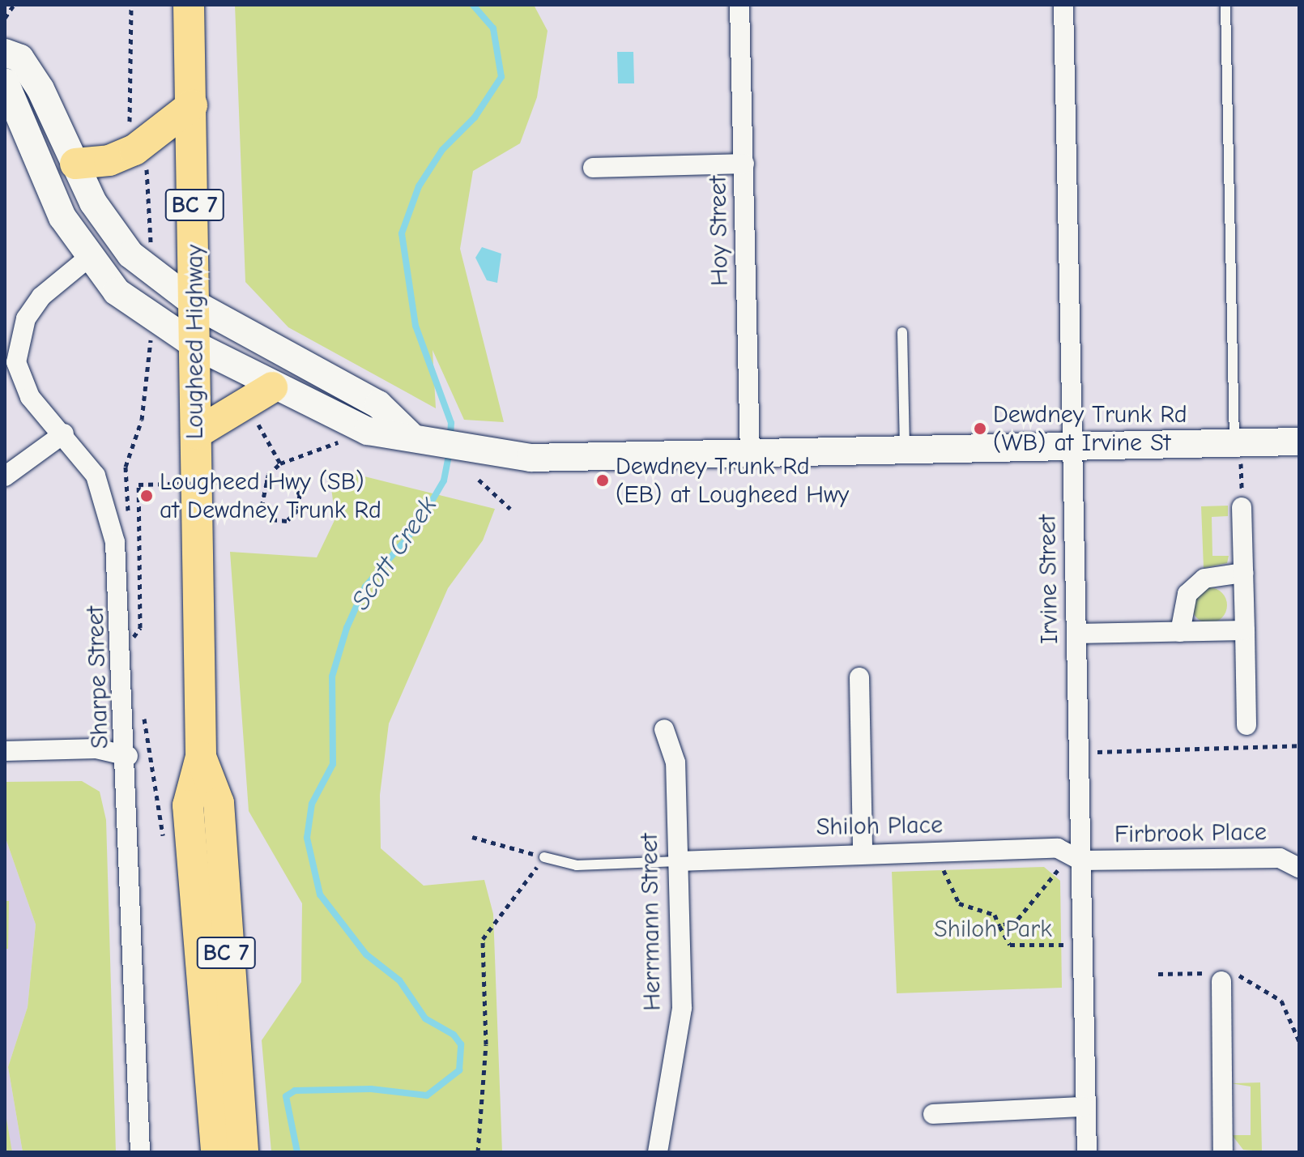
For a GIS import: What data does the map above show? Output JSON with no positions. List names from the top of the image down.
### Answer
{
  "streets": {
    "main road": ["BC 7", "Lougheed Highway"],
    "street": [
      "Hoy Street",
      "Irvine Street",
      "Sharpe Street",
      "Shiloh Place",
      "Firbrook Place",
      "Herrmann Street"
    ]
  },
  "crossings": [
    ["Irvine Street", "Shiloh Place"],
    ["Irvine Street", "Firbrook Place"],
    ["Shiloh Place", "Firbrook Place"],
    ["Shiloh Place", "Herrmann Street"]
  ],
  "water": ["Scott Creek"],
  "parks": ["Shiloh Park"],
  "places": ["Dewdney Trunk Rd (WB) at Irvine St", "Dewdney Trunk Rd (EB) at Lougheed Hwy", "Lougheed Hwy (SB) at Dewdney Trunk Rd"]
}
